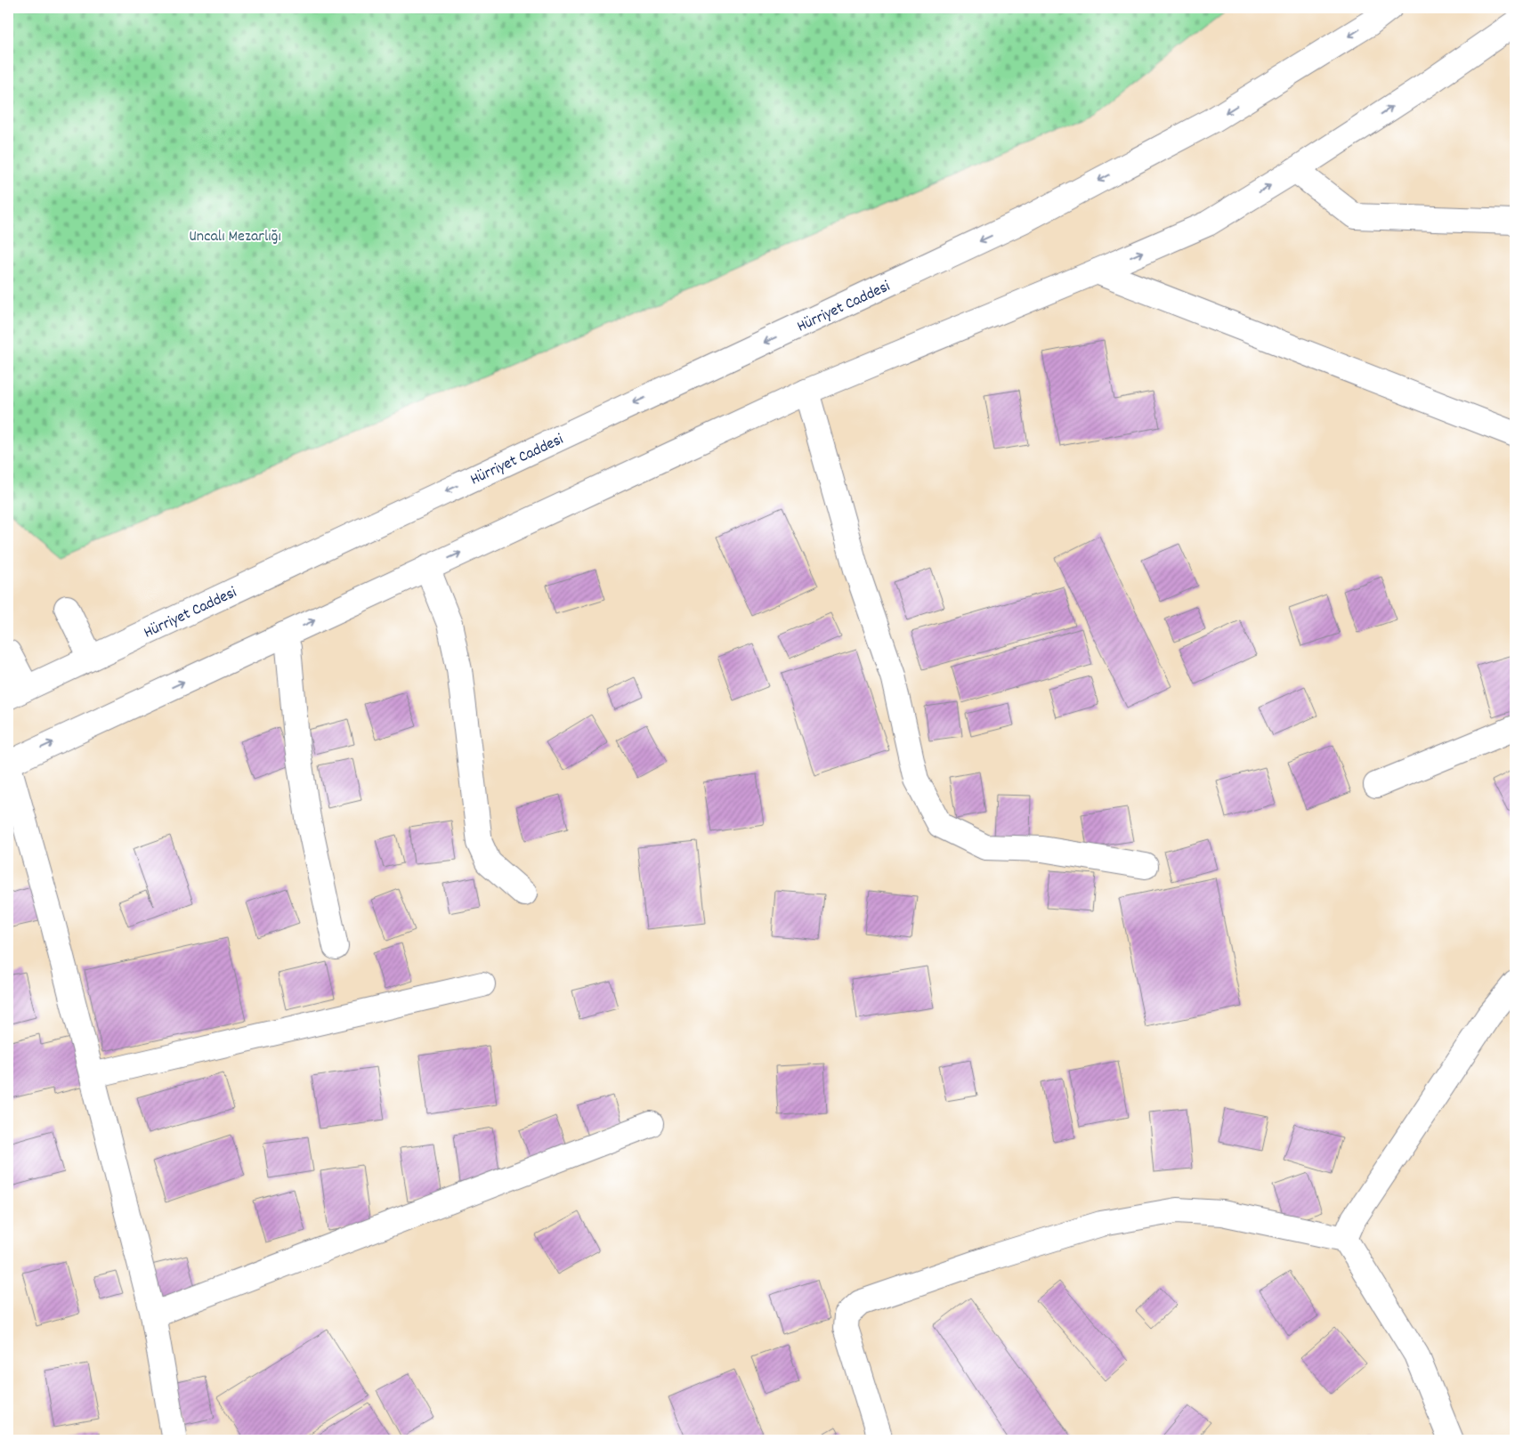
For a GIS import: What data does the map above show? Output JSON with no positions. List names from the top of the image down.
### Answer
{
  "streets": {
    "main road": ["Hürriyet Caddesi"]
  },
  "parks": ["Uncalı Mezarlığı"]
}
